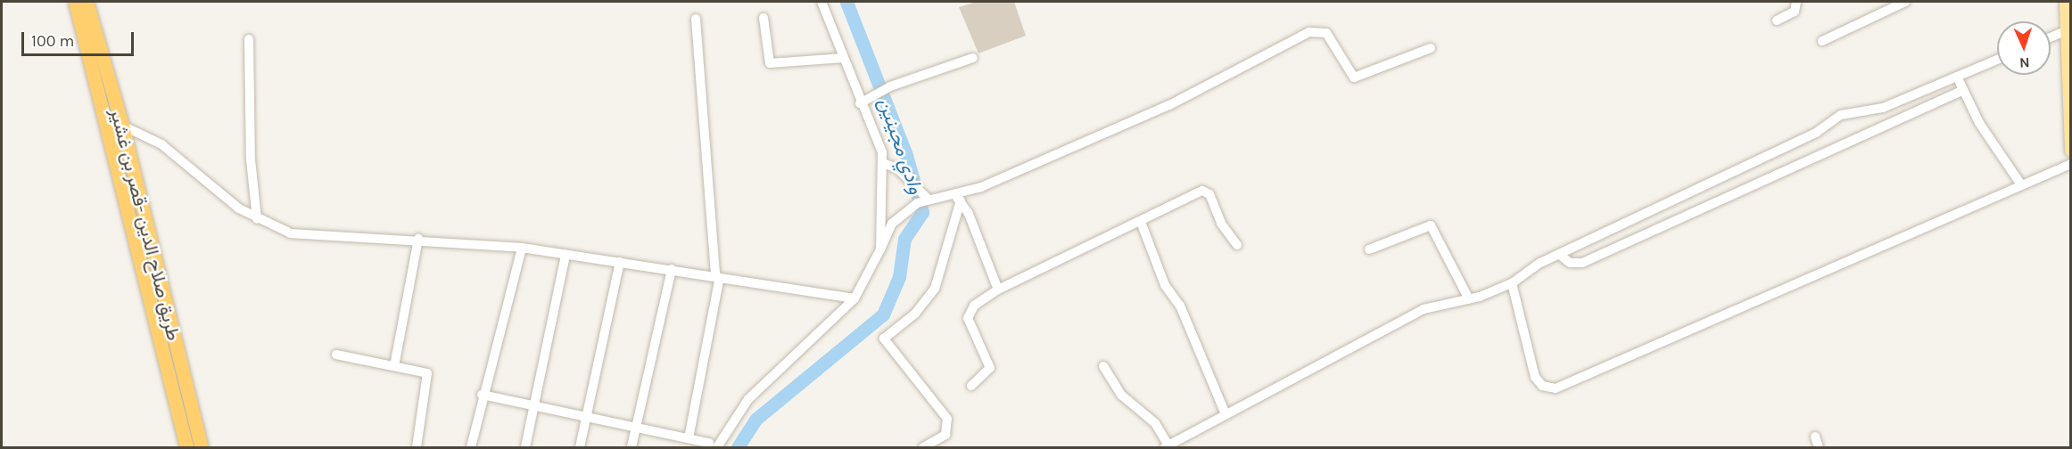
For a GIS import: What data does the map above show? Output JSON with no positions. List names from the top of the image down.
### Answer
{
  "streets": {
    "highway": ["طريق صلاح الدين -قصر بن غشير"]
  },
  "water": ["وادي مجينين"],
  "scale_bar": "100 m",
  "north": "bottom"
}
